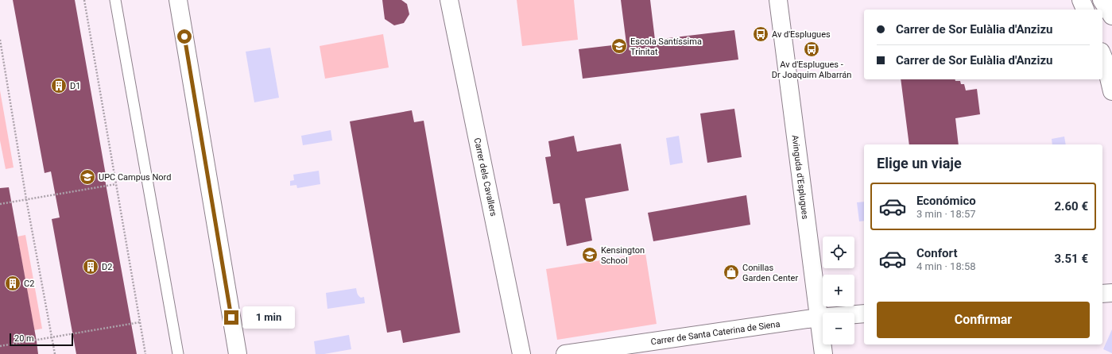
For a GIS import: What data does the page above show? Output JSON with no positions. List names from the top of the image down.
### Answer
{
  "streets": {
    "main road": ["Carrer dels Cavallers", "Avinguda d'Esplugues", "Carrer de Santa Caterina de Siena"]
  },
  "crossings": [
    ["Avinguda d'Esplugues", "Carrer de Santa Caterina de Siena"]
  ],
  "places": {
    "bus stop": ["Av d'Esplugues", "Av d'Esplugues - Dr Joaquim Albarrán"],
    "school or university": ["Escola Santíssima Trinitat", "UPC Campus Nord", "Kensington School"],
    "building": ["D1", "D2", "C2"],
    "shop": ["Conillas Garden Center"]
  },
  "scale_bar": "20 m",
  "page": {
    "banner": ["Carrer de Sor Eulàlia d'Anzizu", "Carrer de Sor Eulàlia d'Anzizu"],
    "heading": "Elige un viaje",
    "list": [
      {
        "name": "Económico",
        "note": "3 min · 18:57",
        "value": "2.60 €"
      },
      {
        "name": "Confort",
        "note": "4 min · 18:58",
        "value": "3.51 €"
      }
    ],
    "map_buttons": ["+", "−"],
    "buttons": "Confirmar",
    "bubble": "1 min",
    "scale": "20 m"
  }
}
